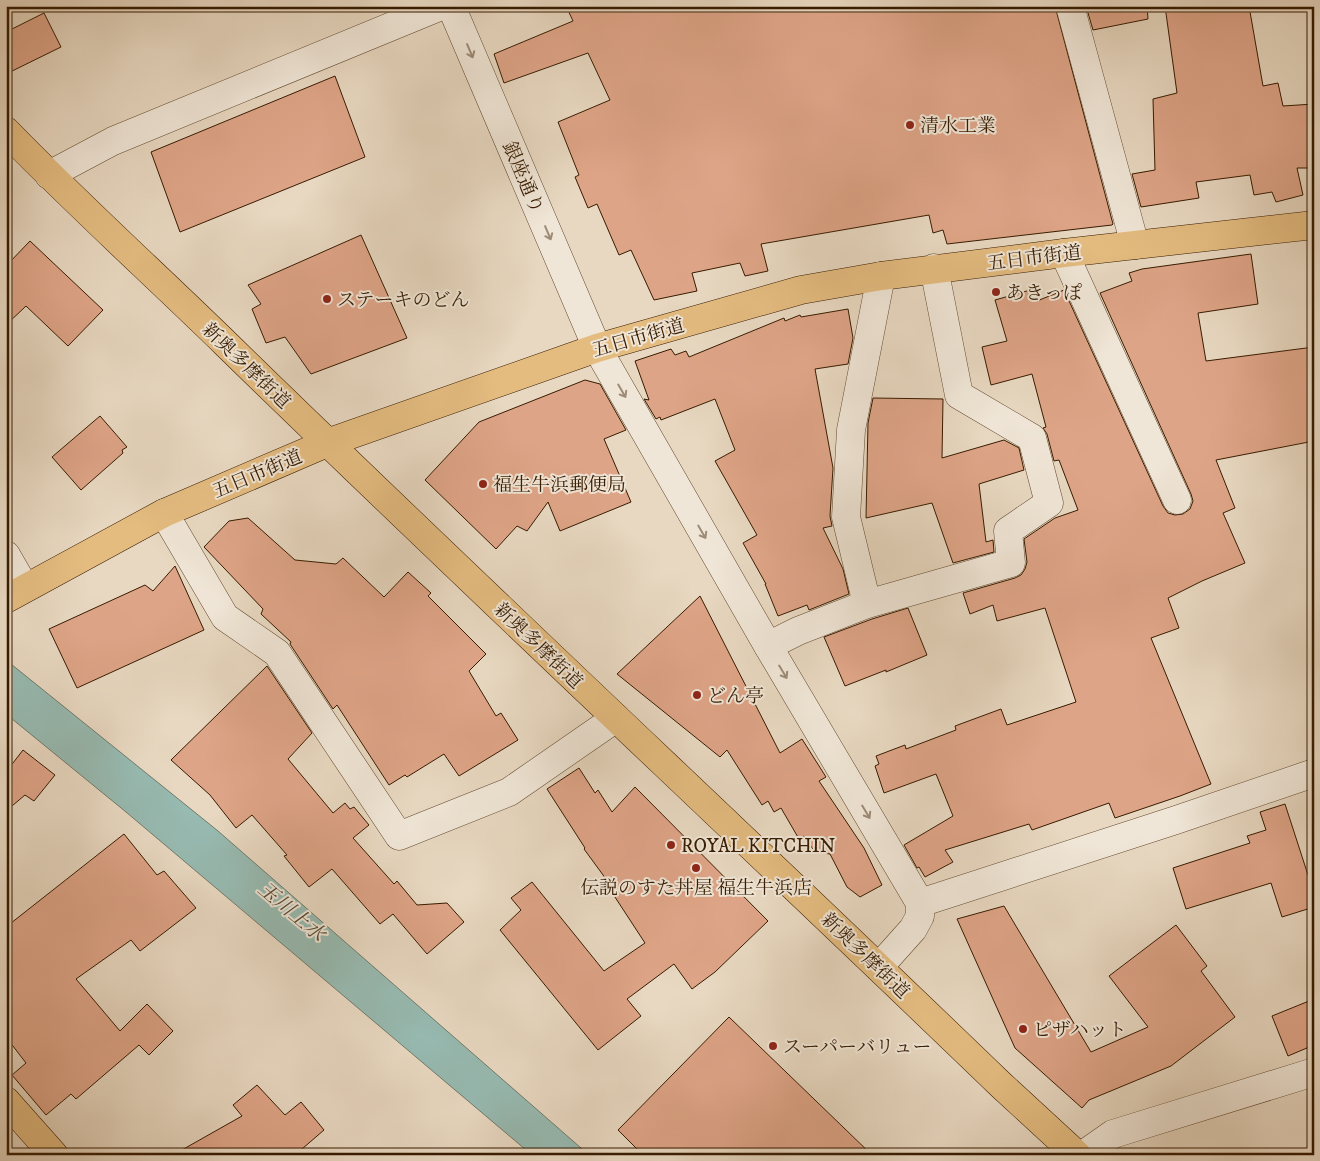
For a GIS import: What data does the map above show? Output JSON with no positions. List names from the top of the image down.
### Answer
{
  "streets": {
    "main road": ["五日市街道", "新奥多摩街道"],
    "street": ["銀座通り"]
  },
  "crossings": [
    ["銀座通り", "五日市街道"],
    ["五日市街道", "新奥多摩街道"]
  ],
  "one_way": ["銀座通り"],
  "water": ["玉川上水"],
  "places": [
    "清水工業",
    "あきっぽ",
    "ステーキのどん",
    "福生牛浜郵便局",
    "どん亭",
    "ROYAL KITCHIN",
    "伝説のすた丼屋 福生牛浜店",
    "ピザハット",
    "スーパーバリュー"
  ]
}
